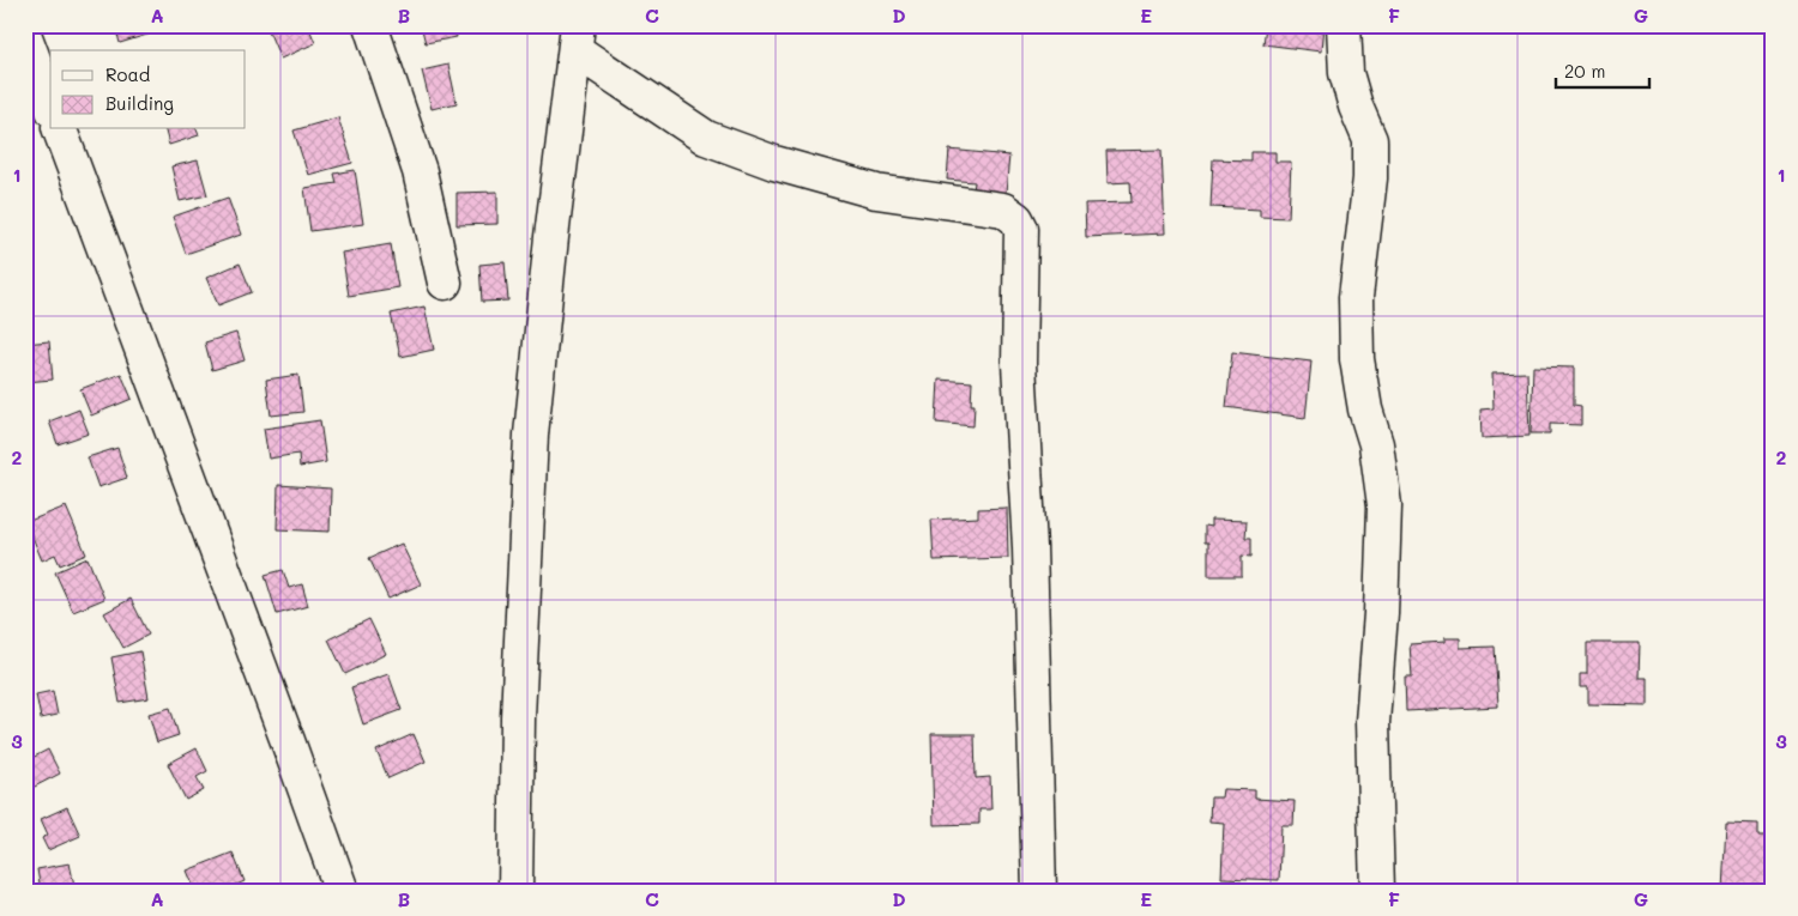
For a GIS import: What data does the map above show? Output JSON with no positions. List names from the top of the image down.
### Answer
{
  "legend": ["Road", "Building"],
  "scale_bar": "20 m",
  "grid": {
    "columns": [
      "A",
      "B",
      "C",
      "D",
      "E",
      "F",
      "G"
    ],
    "rows": ["1", "2", "3"]
  }
}
